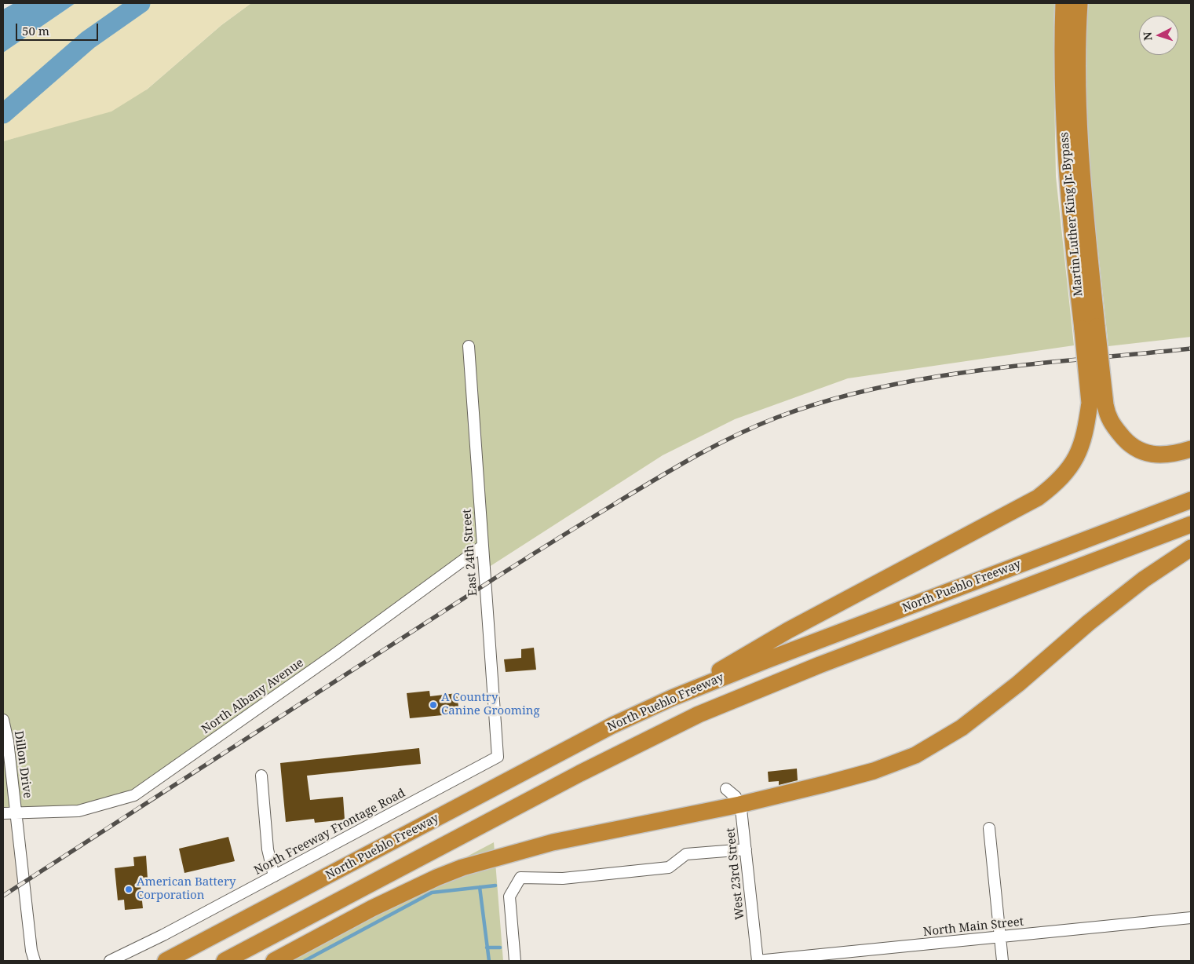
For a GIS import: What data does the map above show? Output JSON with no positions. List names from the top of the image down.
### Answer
{
  "streets": {
    "highway": ["Martin Luther King Jr. Bypass", "North Pueblo Freeway"],
    "street": [
      "East 24th Street",
      "North Albany Avenue",
      "Dillon Drive",
      "North Freeway Frontage Road",
      "West 23rd Street",
      "North Main Street"
    ]
  },
  "crossings": [
    ["Martin Luther King Jr. Bypass", "North Pueblo Freeway"],
    ["East 24th Street", "North Albany Avenue"],
    ["East 24th Street", "North Freeway Frontage Road"],
    ["North Albany Avenue", "Dillon Drive"],
    ["West 23rd Street", "North Main Street"]
  ],
  "places": ["A Country Canine Grooming", "American Battery Corporation"],
  "scale_bar": "50 m",
  "north": "left"
}
